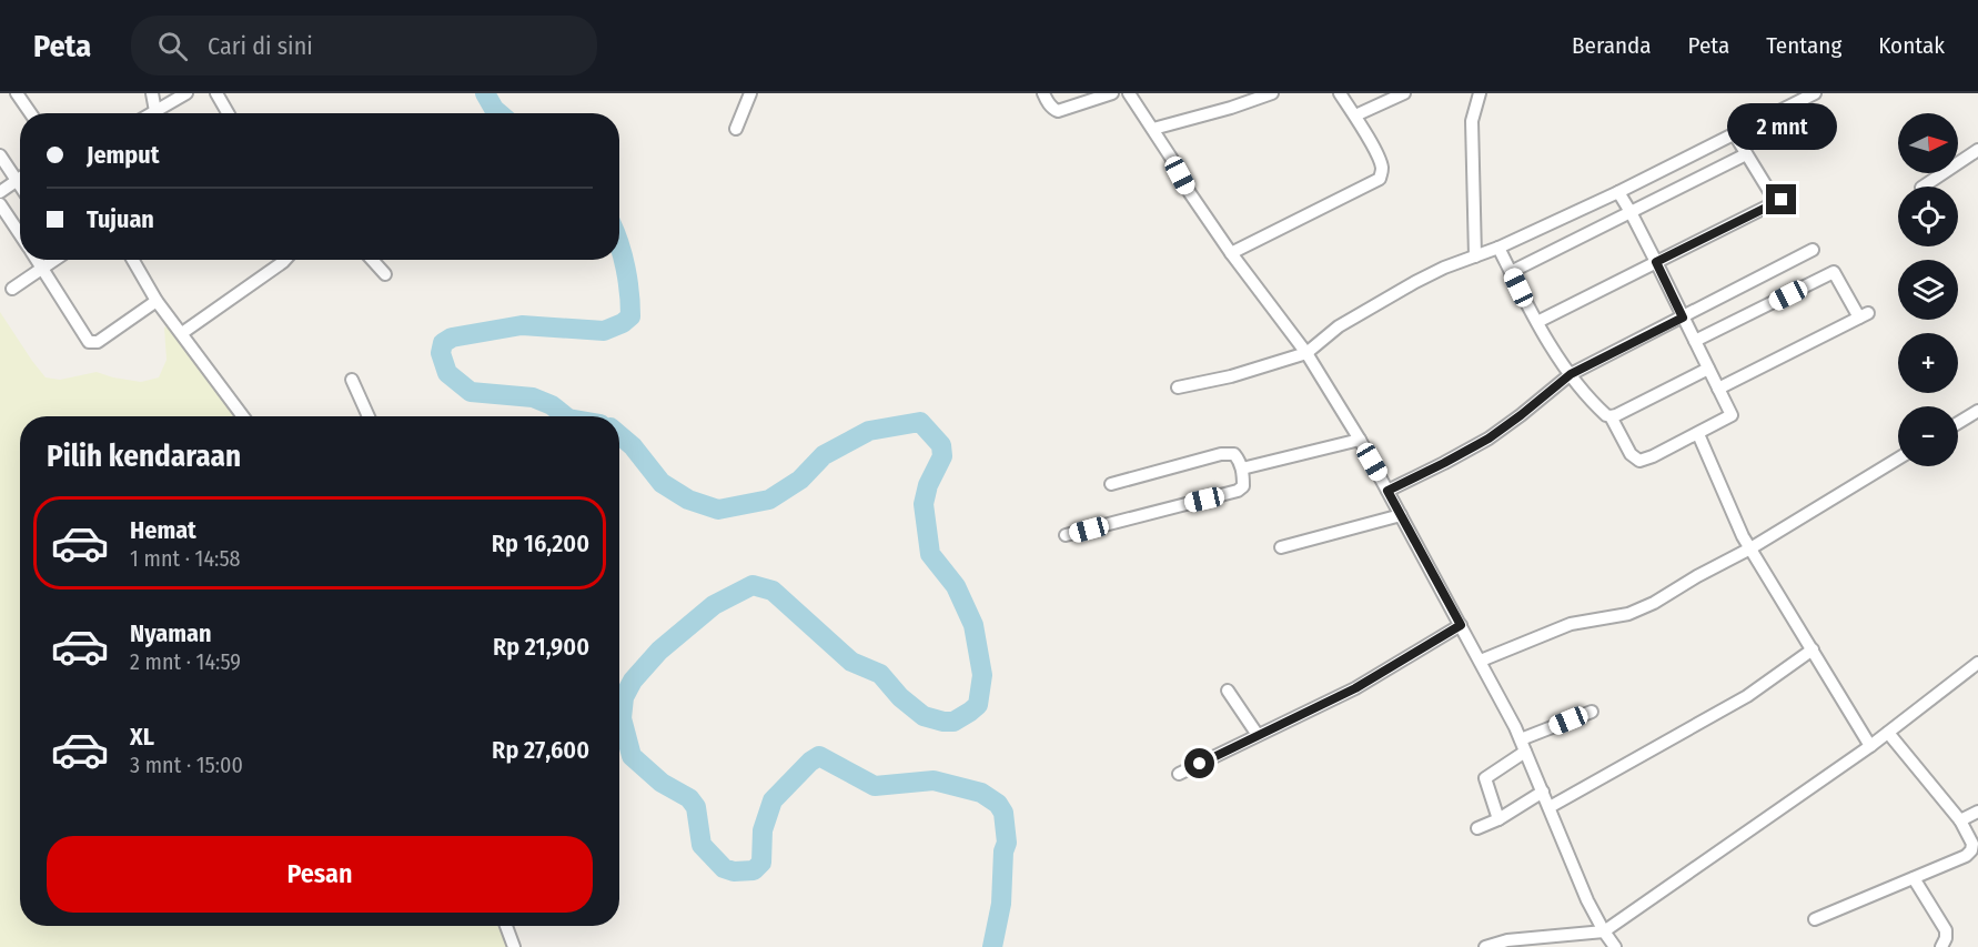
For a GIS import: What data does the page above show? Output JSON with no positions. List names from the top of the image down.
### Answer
{
  "north": "right",
  "page": {
    "header": "Peta",
    "search": "Cari di sini",
    "nav": [
      "Beranda",
      "Peta",
      "Tentang",
      "Kontak"
    ],
    "bubble": "2 mnt",
    "map_buttons": ["+", "−"],
    "banner": ["Jemput", "Tujuan"],
    "heading": "Pilih kendaraan",
    "list": [
      {
        "name": "Hemat",
        "note": "1 mnt · 14:58",
        "value": "Rp 16,200"
      },
      {
        "name": "Nyaman",
        "note": "2 mnt · 14:59",
        "value": "Rp 21,900"
      },
      {
        "name": "XL",
        "note": "3 mnt · 15:00",
        "value": "Rp 27,600"
      }
    ],
    "buttons": "Pesan"
  }
}
